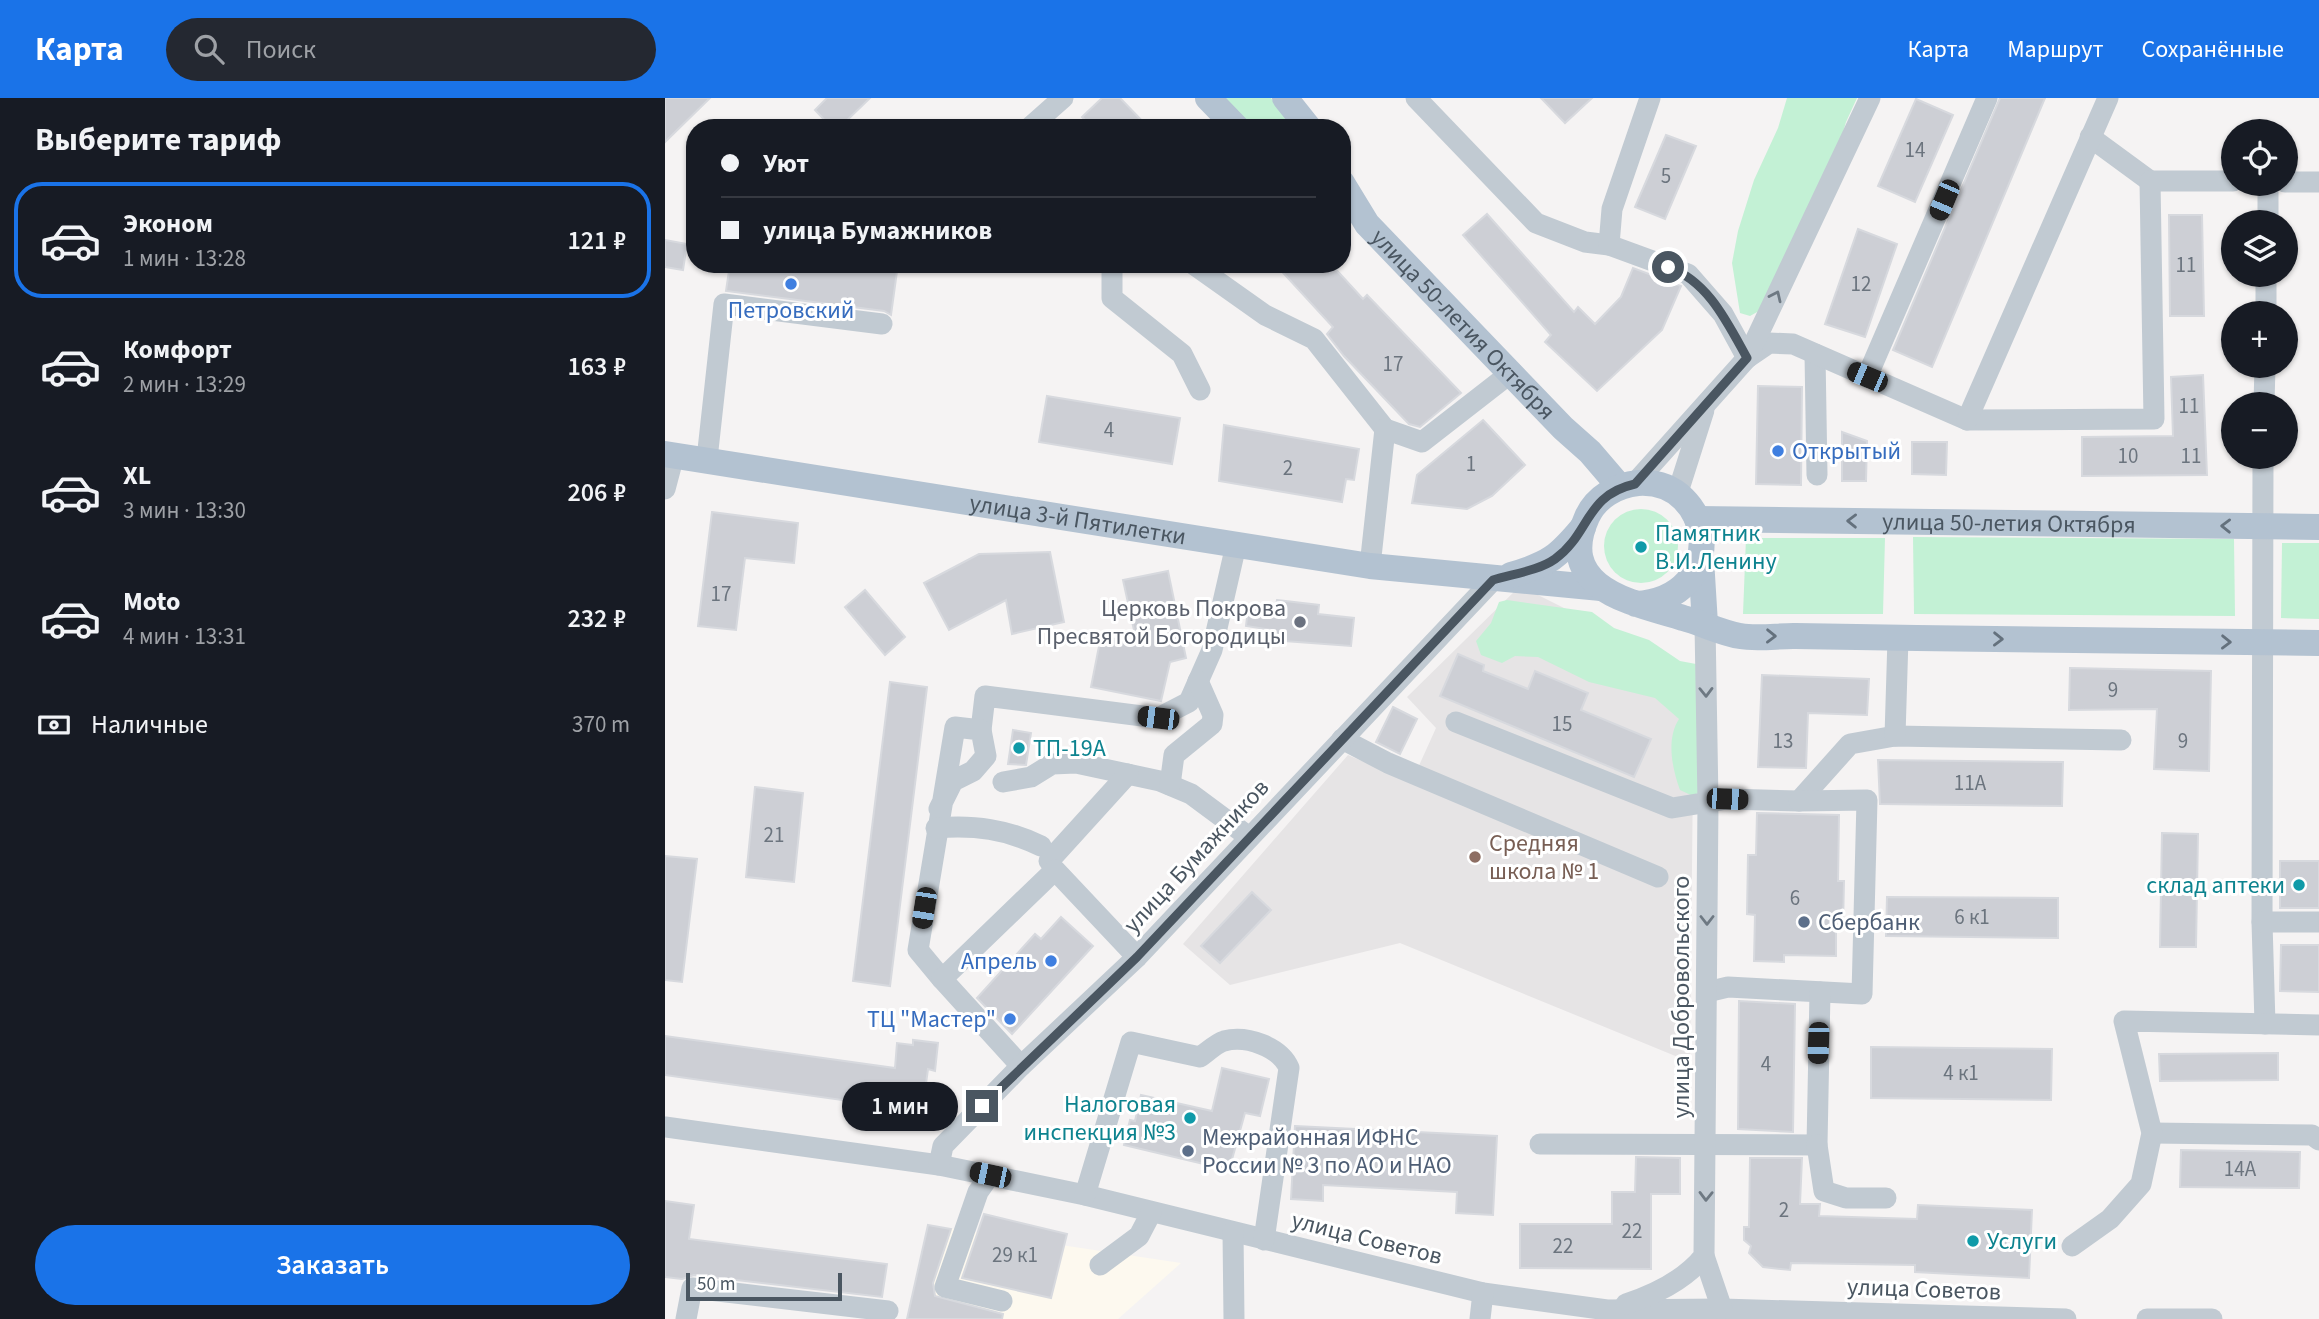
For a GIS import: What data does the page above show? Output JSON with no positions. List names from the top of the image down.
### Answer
{
  "streets": {
    "main road": ["улица 50-летия Октября", "улица 3-й Пятилетки"],
    "street": ["улица Бумажников", "улица Добровольского", "улица Советов"]
  },
  "crossings": [
    ["улица 50-летия Октября", "улица 3-й Пятилетки"],
    ["улица 3-й Пятилетки", "улица Бумажников"],
    ["улица Бумажников", "улица Советов"]
  ],
  "one_way": ["улица Добровольского"],
  "places": [
    "Петровский",
    "Открытый",
    "Памятник В.И.Ленину",
    "Церковь Покрова Пресвятой Богородицы",
    "ТП-19А",
    "Средняя школа № 1",
    "склад аптеки",
    "Сбербанк",
    "Апрель",
    "ТЦ \"Мастер\"",
    "Налоговая инспекция №3",
    "Межрайонная ИФНС России № 3 по АО и НАО",
    "Услуги"
  ],
  "house_numbers": [
    "14",
    "5",
    "11",
    "12",
    "17",
    "11",
    "4",
    "10",
    "11",
    "1",
    "2",
    "17",
    "9",
    "15",
    "13",
    "9",
    "11А",
    "21",
    "6",
    "6 к1",
    "4",
    "4 к1",
    "14А",
    "2",
    "22",
    "22",
    "29 к1"
  ],
  "scale_bar": "50 m",
  "page": {
    "header": "Карта",
    "search": "Поиск",
    "nav": ["Карта", "Маршрут", "Сохранённые"],
    "heading": "Выберите тариф",
    "map_buttons": ["+", "−"],
    "banner": ["Уют", "улица Бумажников"],
    "list": [
      {
        "name": "Эконом",
        "note": "1 мин · 13:28",
        "value": "121 ₽"
      },
      {
        "name": "Комфорт",
        "note": "2 мин · 13:29",
        "value": "163 ₽"
      },
      {
        "name": "XL",
        "note": "3 мин · 13:30",
        "value": "206 ₽"
      },
      {
        "name": "Moto",
        "note": "4 мин · 13:31",
        "value": "232 ₽"
      }
    ],
    "pay": ["Наличные", "370 m"],
    "bubble": "1 мин",
    "buttons": "Заказать",
    "scale": "50 m"
  }
}
